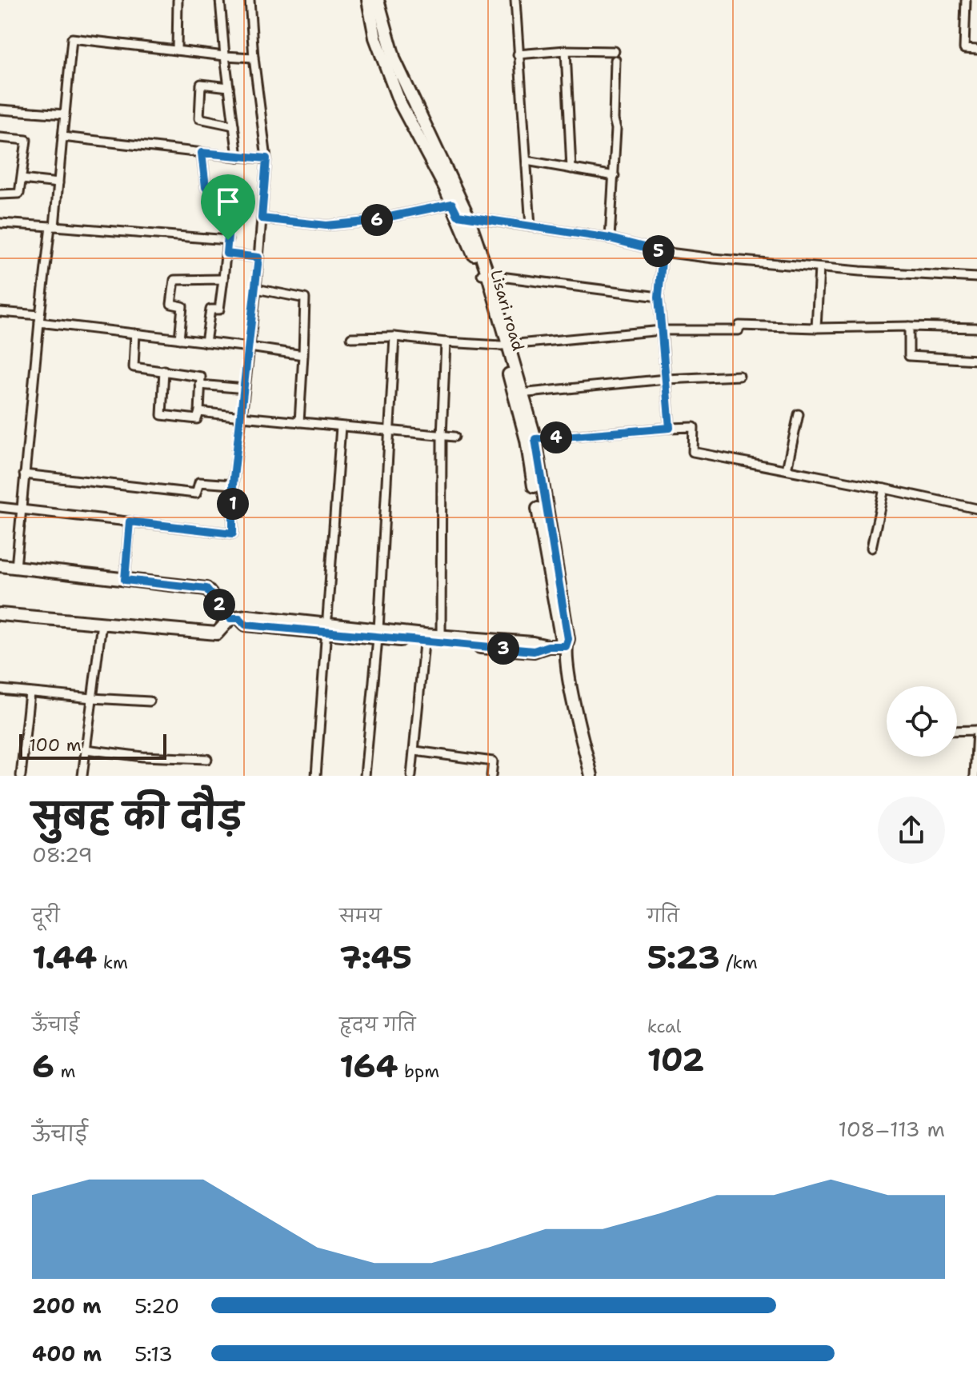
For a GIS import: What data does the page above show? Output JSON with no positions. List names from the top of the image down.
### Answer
{
  "streets": {
    "street": ["Lisari road"]
  },
  "scale_bar": "100 m",
  "page": {
    "pins": [
      "6",
      "5",
      "4",
      "1",
      "2",
      "3"
    ],
    "scale": "100 m",
    "heading": ["सुबह की दौड़", "08:29"],
    "stats": [
      ["दूरी", "1.44 km"],
      ["समय", "7:45"],
      ["गति", "5:23 /km"],
      ["ऊँचाई", "6 m"],
      ["हृदय गति", "164 bpm"],
      ["kcal", "102"]
    ],
    "chart": ["ऊँचाई", "108–113 m"],
    "list": [
      {
        "name": "200 m",
        "note": "5:20"
      },
      {
        "name": "400 m",
        "note": "5:13"
      }
    ]
  }
}
